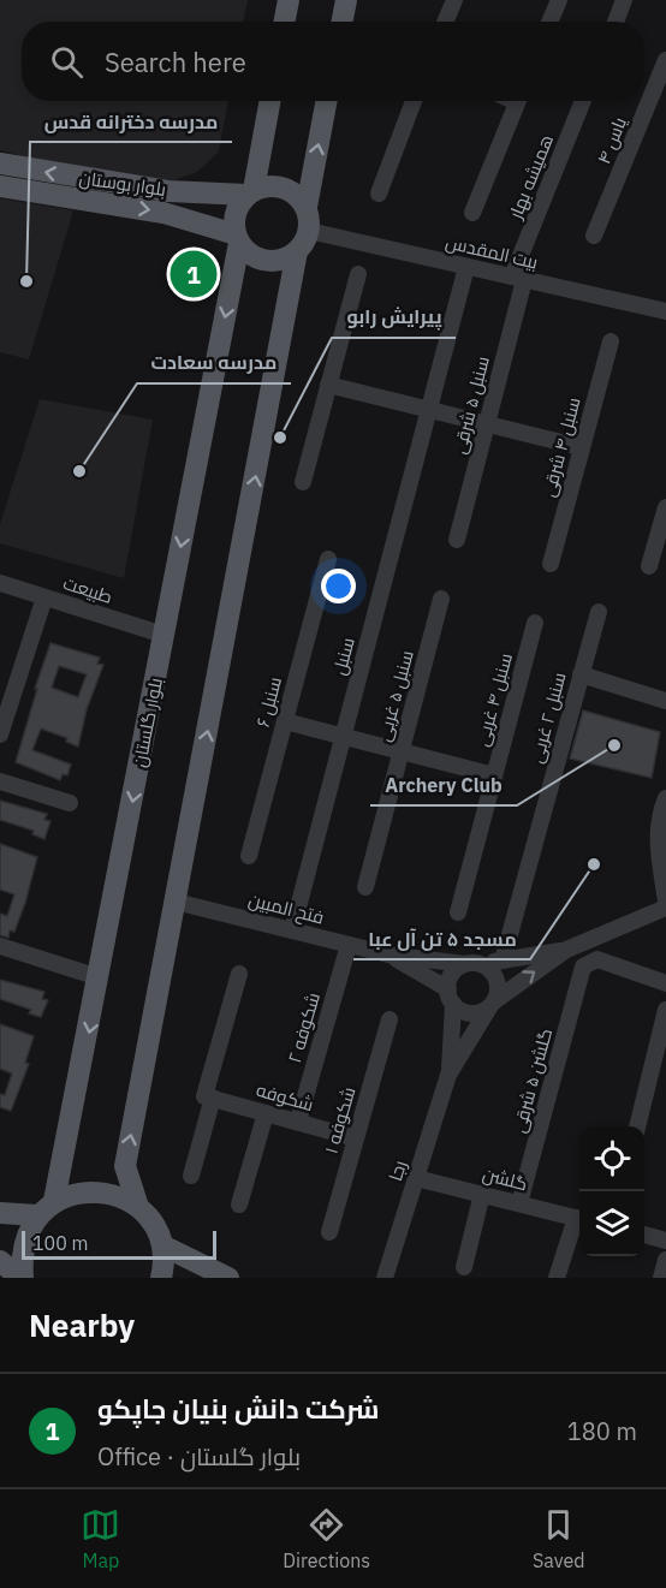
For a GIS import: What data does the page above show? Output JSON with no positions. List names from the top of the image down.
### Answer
{
  "streets": {
    "main road": ["بلوار بوستان", "بلوار گلستان"],
    "street": [
      "یاس ۴",
      "همیشه بهار",
      "بیت المقدس",
      "سنبل ۵ شرقی",
      "سنبل ۴ شرقی",
      "طبیعت",
      "سنبل",
      "سنبل ۵ غربی",
      "سنبل ۴ غربی",
      "سنبل ۶",
      "سنبل ۲ غربی",
      "فتح المبین",
      "شکوفه ۲",
      "گلشن ۵ شرقی",
      "شکوفه",
      "شکوفه ۱",
      "رجا",
      "گلشن"
    ]
  },
  "crossings": [
    ["همیشه بهار", "بیت المقدس"],
    ["همیشه بهار", "سنبل ۵ شرقی"],
    ["بلوار بوستان", "بیت المقدس"],
    ["بلوار بوستان", "بلوار گلستان"],
    ["بیت المقدس", "سنبل ۵ شرقی"],
    ["بیت المقدس", "سنبل"],
    ["بیت المقدس", "بلوار گلستان"],
    ["طبیعت", "بلوار گلستان"],
    ["سنبل", "فتح المبین"],
    ["فتح المبین", "شکوفه ۲"],
    ["شکوفه ۲", "شکوفه"],
    ["گلشن ۵ شرقی", "گلشن"],
    ["شکوفه", "شکوفه ۱"],
    ["رجا", "گلشن"]
  ],
  "places": [
    "مدرسه دخترانه قدس",
    "پیرایش رابو",
    "مدرسه سعادت",
    "Archery Club",
    "مسجد ۵ تن آل عبا"
  ],
  "scale_bar": "100 m",
  "page": {
    "search": "Search here",
    "pins": "1",
    "scale": "100 m",
    "heading": "Nearby",
    "list": [
      {
        "mark": "1",
        "name": "شرکت دانش بنیان جاپکو",
        "note": "Office · بلوار گلستان",
        "value": "180 m"
      }
    ],
    "nav": ["Map", "Directions", "Saved"]
  }
}
